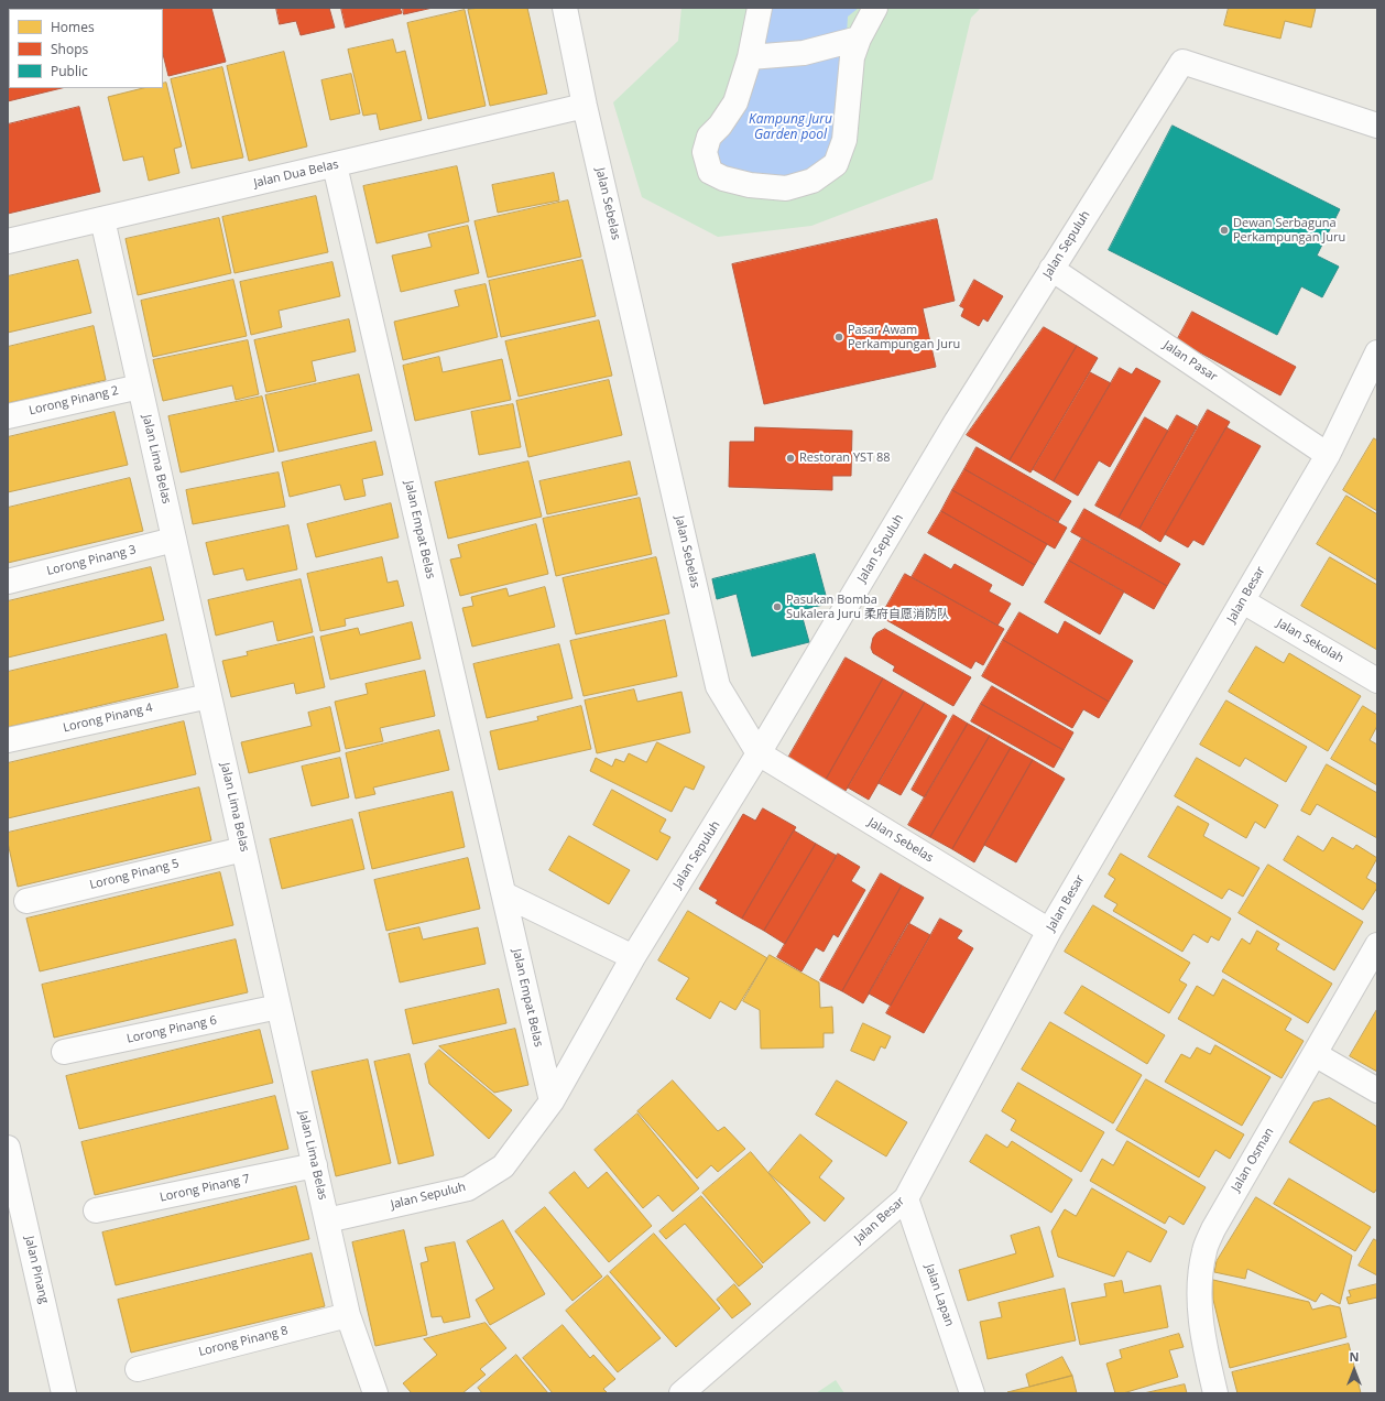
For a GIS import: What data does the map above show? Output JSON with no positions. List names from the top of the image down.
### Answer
{
  "streets": {
    "street": [
      "Jalan Dua Belas",
      "Jalan Sebelas",
      "Jalan Sepuluh",
      "Jalan Pasar",
      "Lorong Pinang 2",
      "Jalan Lima Belas",
      "Jalan Empat Belas",
      "Lorong Pinang 3",
      "Jalan Besar",
      "Jalan Sekolah",
      "Lorong Pinang 4",
      "Lorong Pinang 5",
      "Lorong Pinang 6",
      "Jalan Osman",
      "Lorong Pinang 7",
      "Jalan Pinang",
      "Jalan Lapan",
      "Lorong Pinang 8"
    ]
  },
  "crossings": [
    ["Jalan Dua Belas", "Jalan Sebelas"],
    ["Jalan Dua Belas", "Jalan Lima Belas"],
    ["Jalan Dua Belas", "Jalan Empat Belas"],
    ["Jalan Sebelas", "Jalan Sepuluh"],
    ["Jalan Sebelas", "Jalan Besar"],
    ["Jalan Sepuluh", "Jalan Pasar"],
    ["Jalan Sepuluh", "Jalan Lima Belas"],
    ["Jalan Sepuluh", "Jalan Empat Belas"],
    ["Jalan Pasar", "Jalan Besar"],
    ["Lorong Pinang 2", "Jalan Lima Belas"],
    ["Jalan Lima Belas", "Lorong Pinang 3"],
    ["Jalan Lima Belas", "Lorong Pinang 4"],
    ["Jalan Lima Belas", "Lorong Pinang 5"],
    ["Jalan Lima Belas", "Lorong Pinang 6"],
    ["Jalan Lima Belas", "Lorong Pinang 7"],
    ["Jalan Lima Belas", "Lorong Pinang 8"],
    ["Jalan Besar", "Jalan Sekolah"],
    ["Jalan Besar", "Jalan Lapan"]
  ],
  "water": ["Kampung Juru Garden pool"],
  "places": [
    "Dewan Serbaguna Perkampungan Juru",
    "Pasar Awam Perkampungan Juru",
    "Restoran YST 88",
    "Pasukan Bomba Sukalera Juru 柔府自愿消防队"
  ],
  "legend": ["Homes", "Shops", "Public"],
  "north": "top"
}
